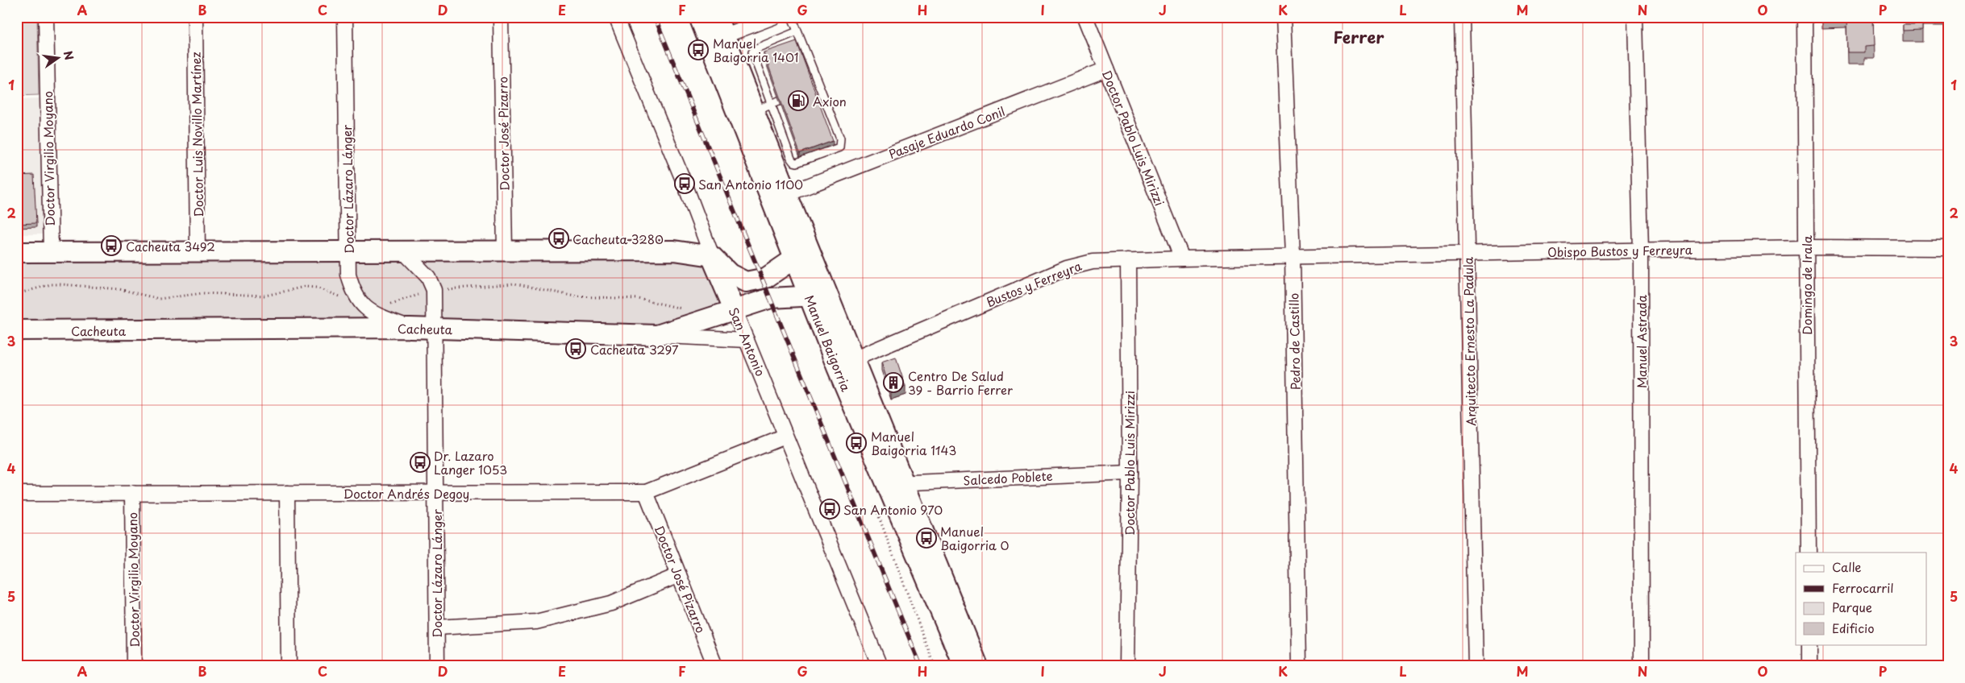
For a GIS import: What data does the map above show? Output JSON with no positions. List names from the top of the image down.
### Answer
{
  "streets": {
    "street": [
      "Pasaje Eduardo Conil",
      "Doctor José Pizarro",
      "Doctor Luis Novillo Martínez",
      "Doctor Pablo Luis Mirizzi",
      "Doctor Virgilio Moyano",
      "Doctor Lázaro Lánger",
      "Obispo Bustos y Ferreyra",
      "Bustos y Ferreyra",
      "Domingo de Irala",
      "Cacheuta",
      "San Antonio",
      "Pedro de Castillo",
      "Arquitecto Ernesto La Padula",
      "Manuel Astrada",
      "Manuel Baigorria",
      "Salcedo Poblete",
      "Doctor Andrés Degoy"
    ]
  },
  "crossings": [
    ["Pasaje Eduardo Conil", "Doctor Pablo Luis Mirizzi"],
    ["Pasaje Eduardo Conil", "Manuel Baigorria"],
    ["Doctor José Pizarro", "Doctor Andrés Degoy"],
    ["Doctor Pablo Luis Mirizzi", "Bustos y Ferreyra"],
    ["Doctor Pablo Luis Mirizzi", "Salcedo Poblete"],
    ["Doctor Virgilio Moyano", "Doctor Andrés Degoy"],
    ["Doctor Lázaro Lánger", "Cacheuta"],
    ["Doctor Lázaro Lánger", "Doctor Andrés Degoy"],
    ["Obispo Bustos y Ferreyra", "Bustos y Ferreyra"],
    ["Obispo Bustos y Ferreyra", "Domingo de Irala"],
    ["Obispo Bustos y Ferreyra", "Pedro de Castillo"],
    ["Obispo Bustos y Ferreyra", "Arquitecto Ernesto La Padula"],
    ["Obispo Bustos y Ferreyra", "Manuel Astrada"],
    ["Bustos y Ferreyra", "Pedro de Castillo"],
    ["Bustos y Ferreyra", "Manuel Baigorria"],
    ["Cacheuta", "San Antonio"],
    ["Cacheuta", "Manuel Baigorria"],
    ["San Antonio", "Doctor Andrés Degoy"],
    ["Manuel Baigorria", "Salcedo Poblete"]
  ],
  "districts": ["Ferrer"],
  "places": {
    "bus stop": [
      "Manuel Baigorria 1401",
      "San Antonio 1100",
      "Cacheuta 3280",
      "Cacheuta 3492",
      "Cacheuta 3297",
      "Manuel Baigorria 1143",
      "Dr. Lazaro Langer 1053",
      "San Antonio 970",
      "Manuel Baigorria 0"
    ],
    "fuel station": ["Axion"],
    "building": ["Centro De Salud 39 - Barrio Ferrer"]
  },
  "legend": [
    "Calle",
    "Ferrocarril",
    "Parque",
    "Edificio"
  ],
  "north": "right",
  "grid": {
    "columns": [
      "A",
      "B",
      "C",
      "D",
      "E",
      "F",
      "G",
      "H",
      "I",
      "J",
      "K",
      "L",
      "M",
      "N",
      "O",
      "P"
    ],
    "rows": [
      "1",
      "2",
      "3",
      "4",
      "5"
    ]
  }
}
